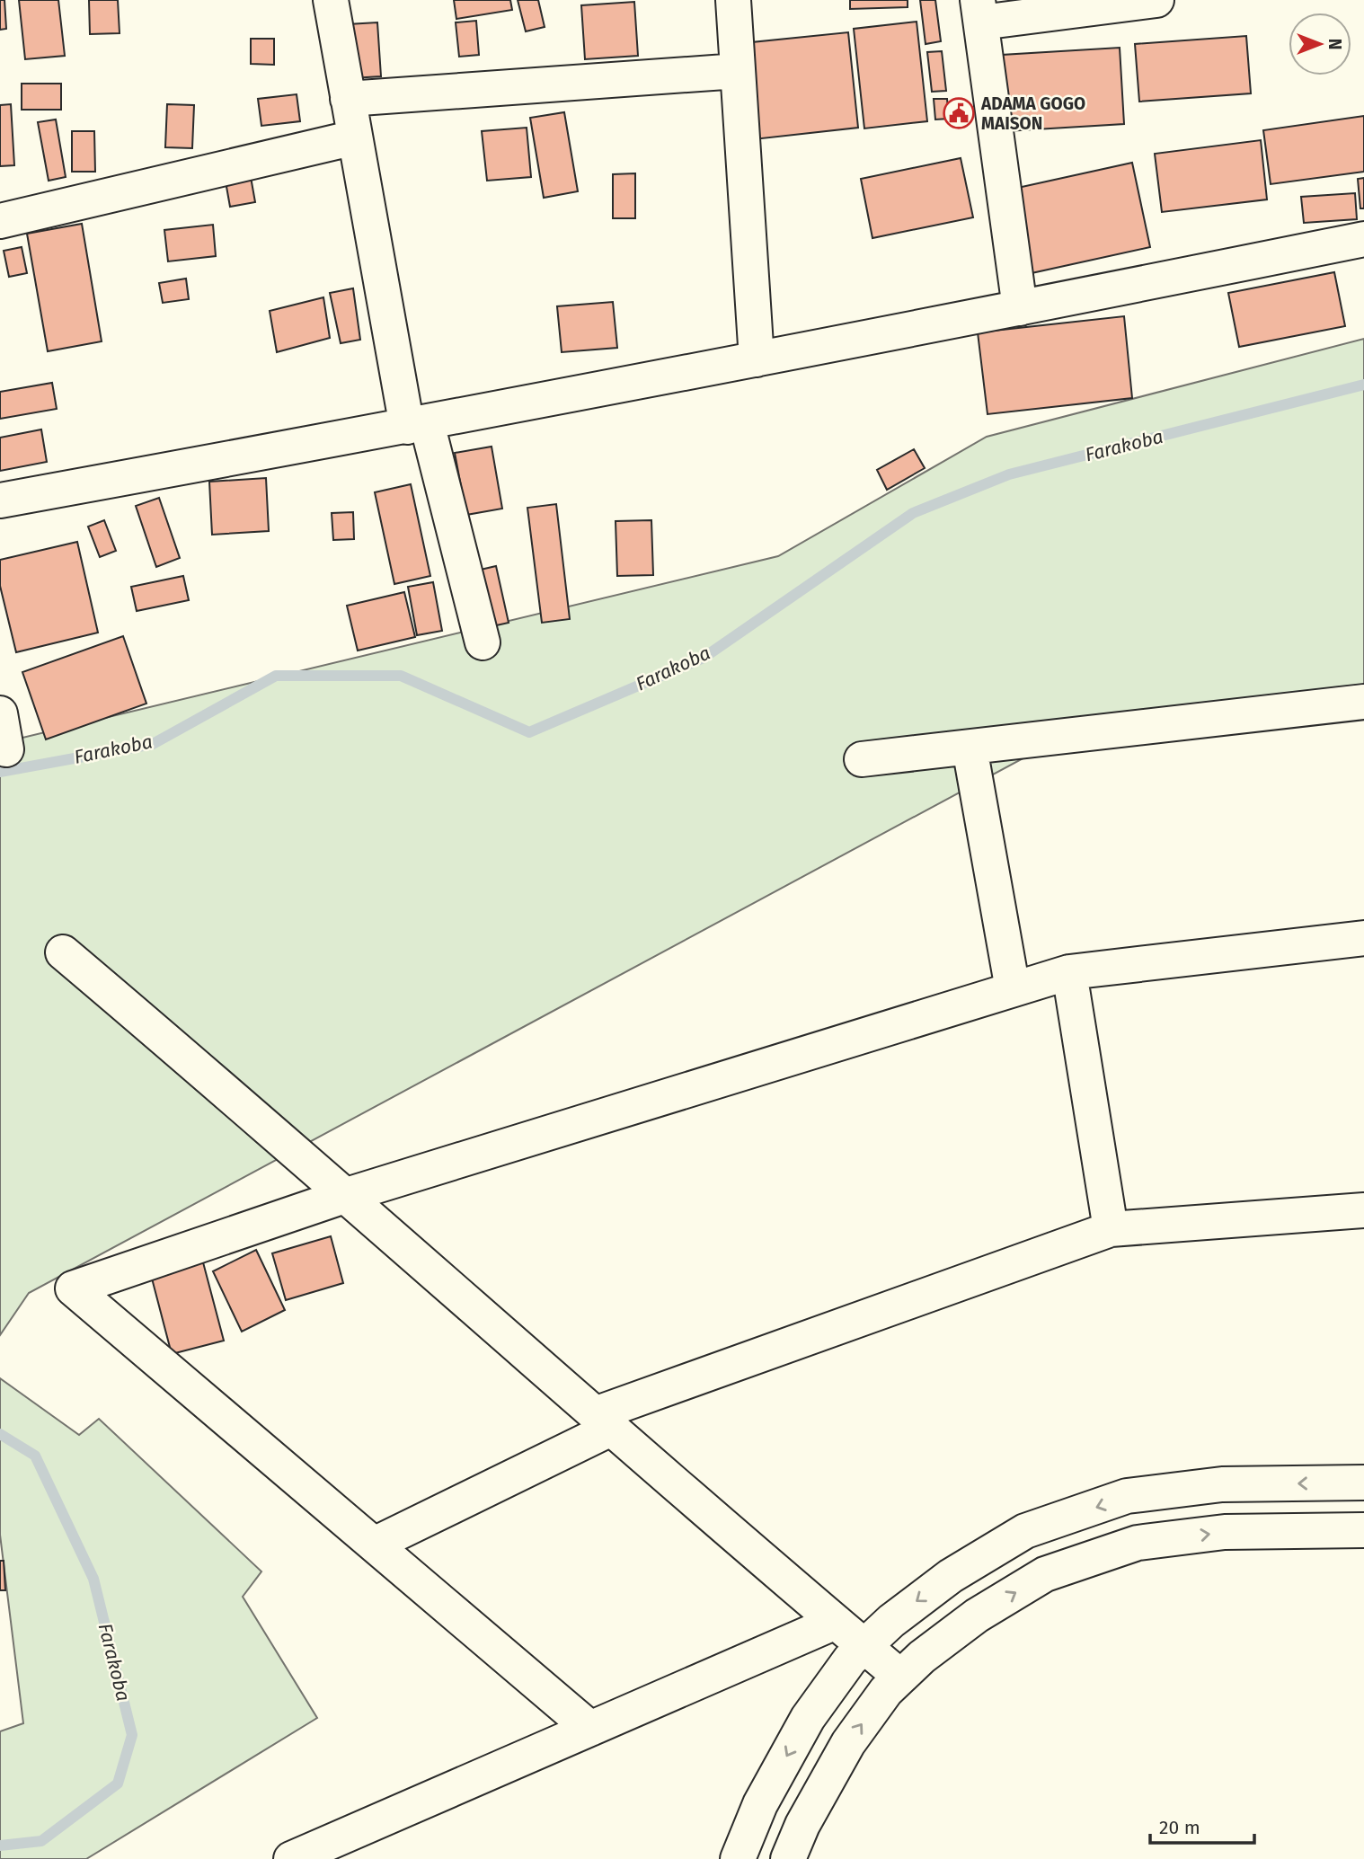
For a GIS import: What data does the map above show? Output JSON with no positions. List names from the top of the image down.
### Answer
{
  "water": ["Farakoba"],
  "places": {
    "public building": ["ADAMA GOGO MAISON"]
  },
  "scale_bar": "20 m",
  "north": "right"
}
